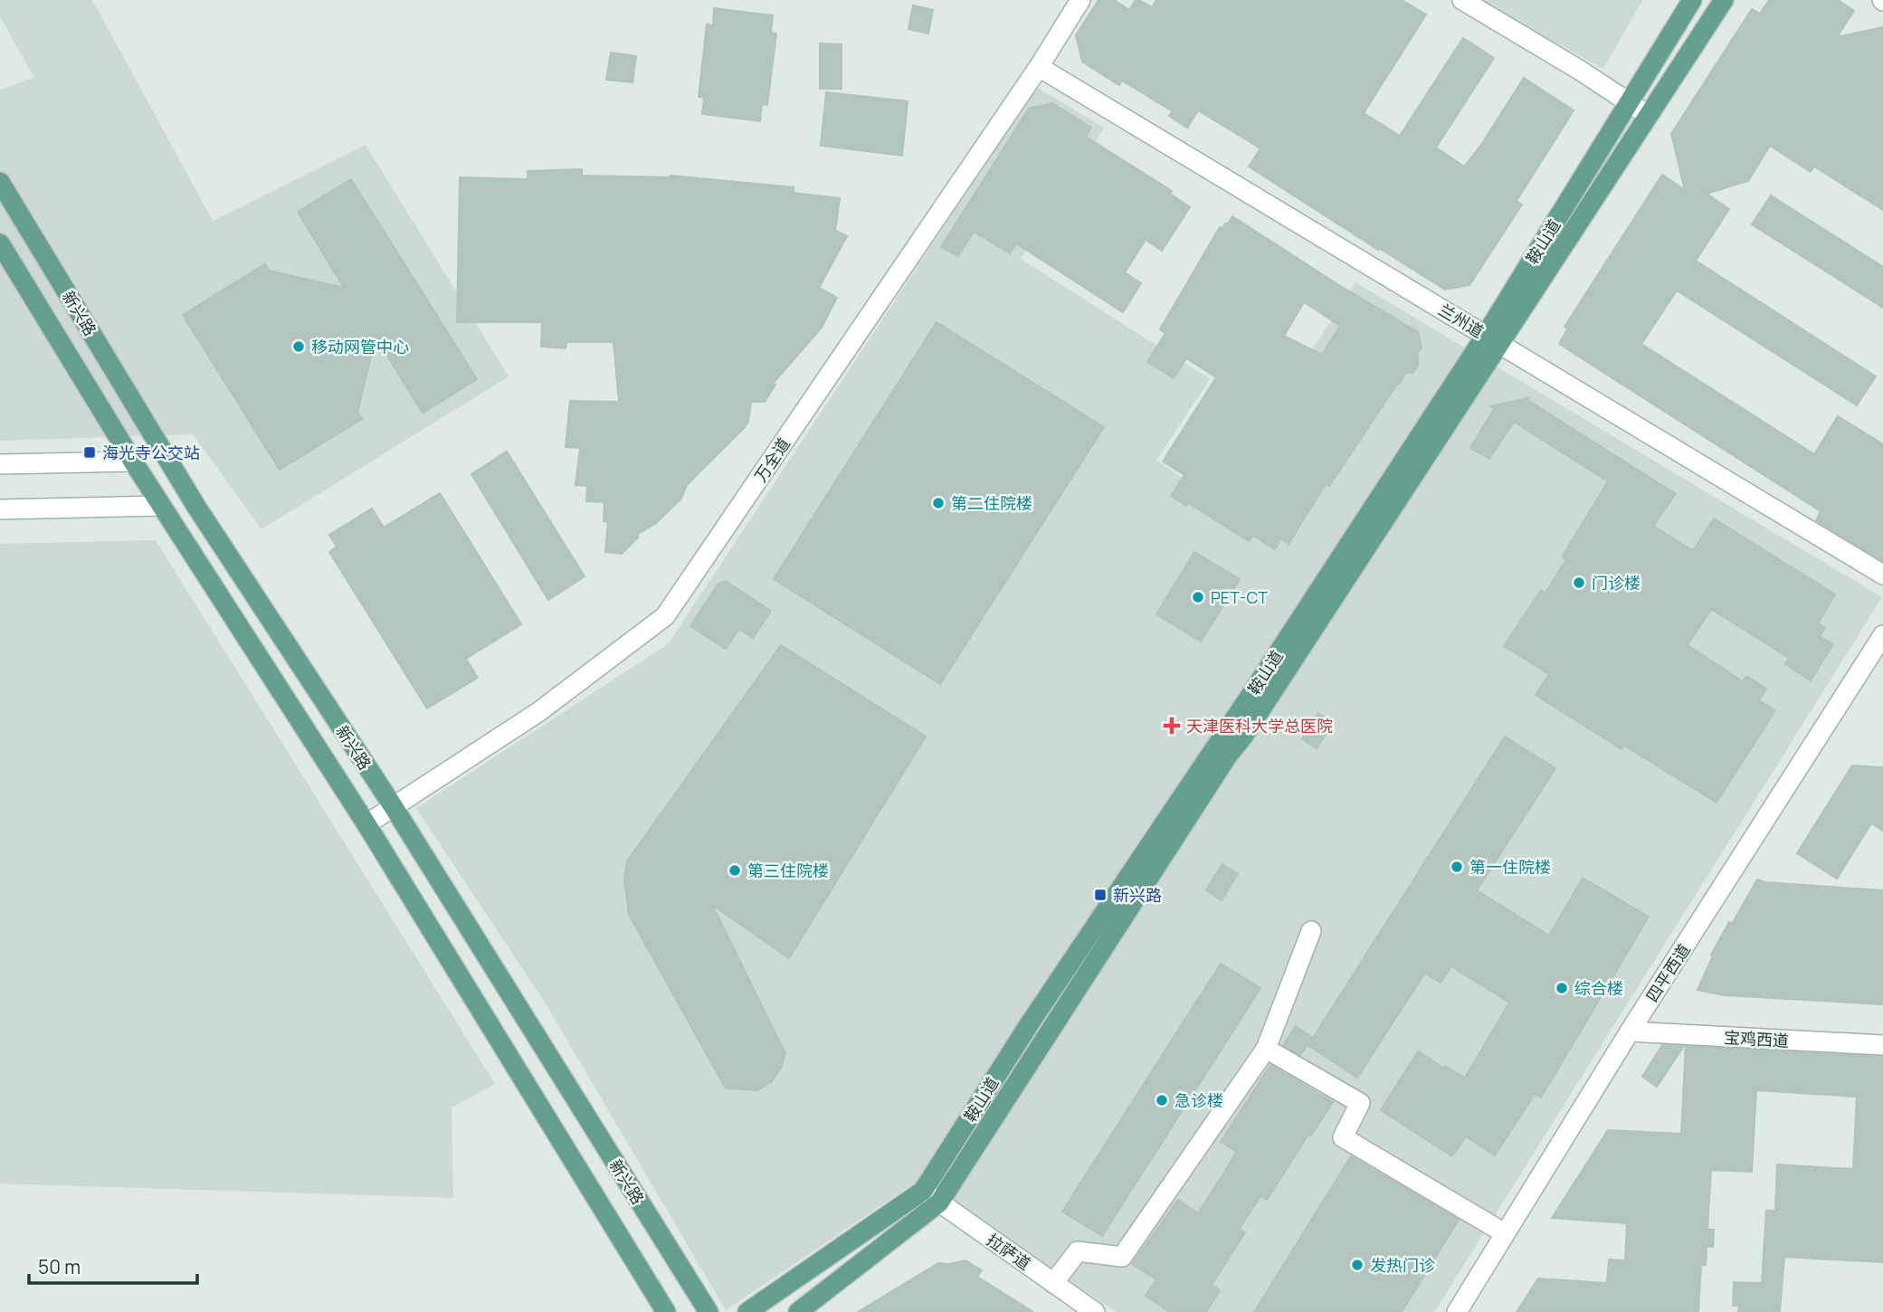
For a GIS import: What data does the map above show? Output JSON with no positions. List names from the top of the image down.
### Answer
{
  "streets": {
    "main road": ["鞍山道", "新兴路"],
    "street": [
      "兰州道",
      "万全道",
      "四平西道",
      "宝鸡西道",
      "拉萨道"
    ]
  },
  "crossings": [
    ["鞍山道", "兰州道"],
    ["鞍山道", "拉萨道"],
    ["新兴路", "万全道"],
    ["兰州道", "万全道"],
    ["四平西道", "宝鸡西道"]
  ],
  "places": {
    "other": [
      "移动网管中心",
      "第二住院楼",
      "门诊楼",
      "PET-CT",
      "第一住院楼",
      "第三住院楼",
      "综合楼",
      "急诊楼",
      "发热门诊"
    ],
    "transit": ["海光寺公交站", "新兴路"],
    "health": ["天津医科大学总医院"]
  },
  "scale_bar": "50 m"
}
